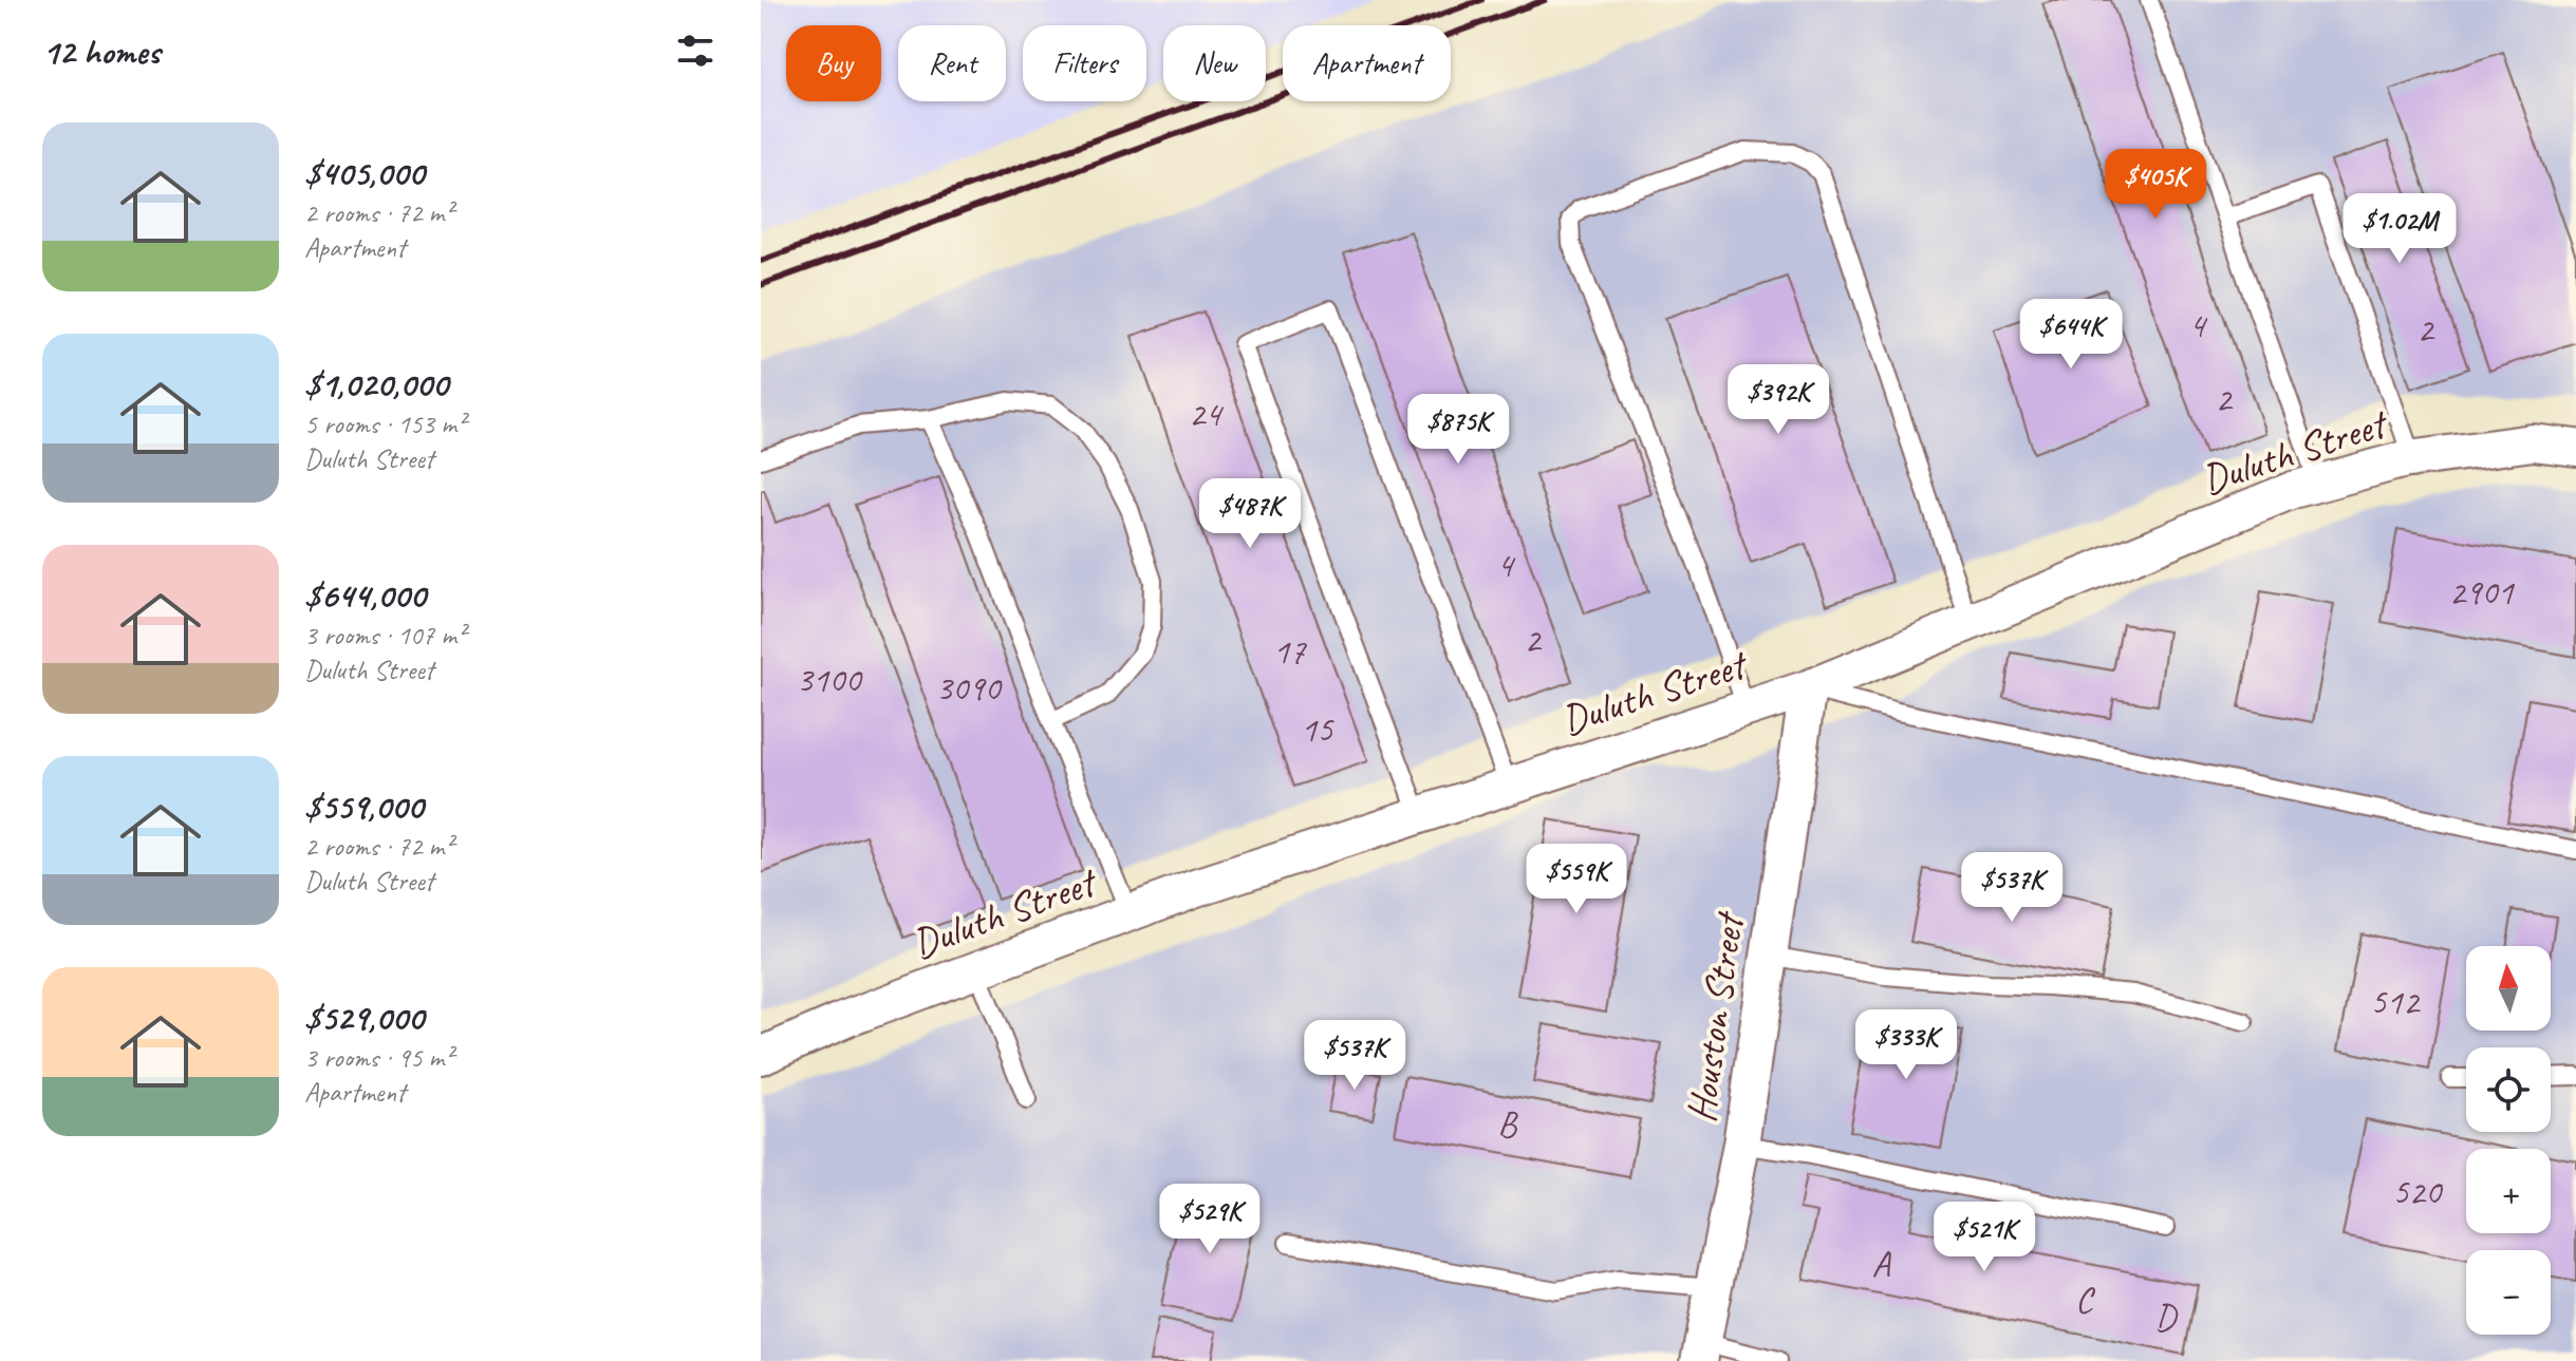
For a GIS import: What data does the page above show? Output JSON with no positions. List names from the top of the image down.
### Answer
{
  "streets": {
    "street": ["Duluth Street", "Houston Street"]
  },
  "crossings": [
    ["Duluth Street", "Houston Street"]
  ],
  "house_numbers": [
    "4",
    "2",
    "2",
    "24",
    "4",
    "2901",
    "2",
    "17",
    "3100",
    "3090",
    "15",
    "512",
    "B",
    "520",
    "A",
    "C",
    "D"
  ],
  "north": "top",
  "page": {
    "heading": "12 homes",
    "chip": [
      "Buy",
      "Rent",
      "Filters",
      "New",
      "Apartment"
    ],
    "list": [
      {
        "name": "$405,000",
        "note": "2 rooms · 72 m² · Apartment"
      },
      {
        "name": "$1,020,000",
        "note": "5 rooms · 153 m² · Duluth Street"
      },
      {
        "name": "$644,000",
        "note": "3 rooms · 107 m² · Duluth Street"
      },
      {
        "name": "$559,000",
        "note": "2 rooms · 72 m² · Duluth Street"
      },
      {
        "name": "$529,000",
        "note": "3 rooms · 95 m² · Apartment"
      }
    ],
    "price": [
      "$405K",
      "$1.02M",
      "$644K",
      "$392K",
      "$875K",
      "$487K",
      "$559K",
      "$537K",
      "$333K",
      "$537K",
      "$529K",
      "$521K"
    ],
    "map_buttons": ["+", "−"]
  }
}
